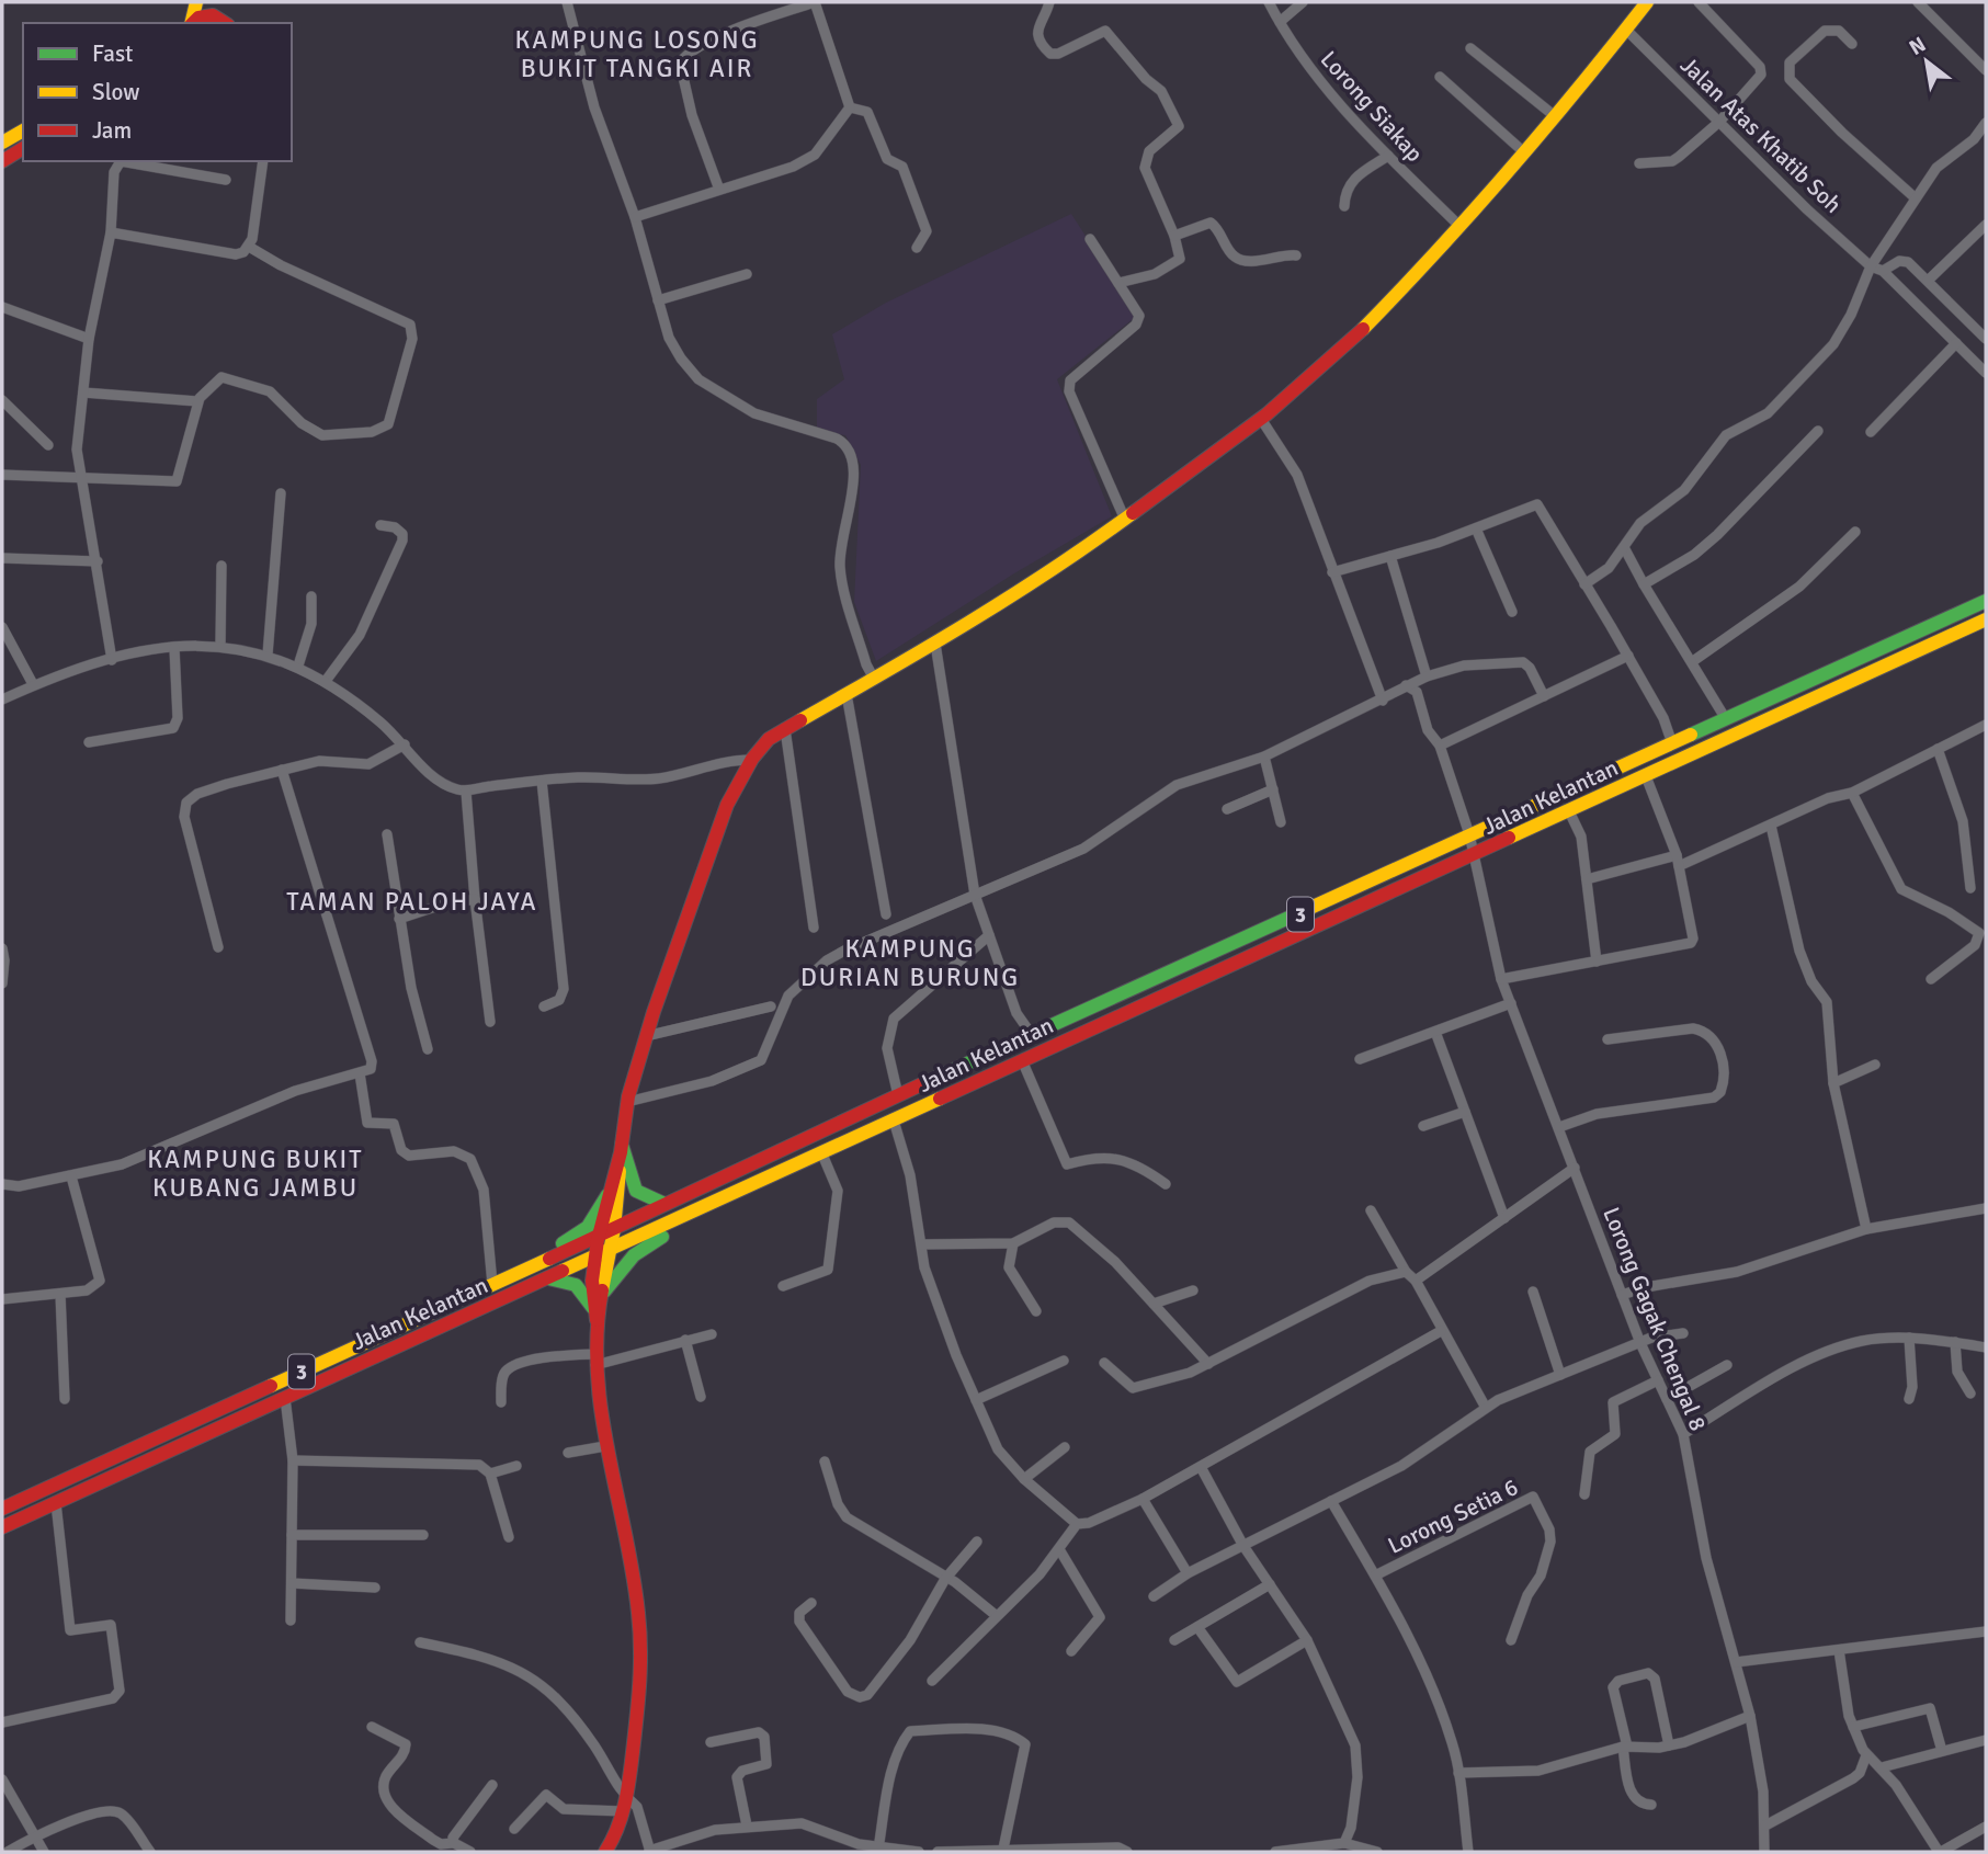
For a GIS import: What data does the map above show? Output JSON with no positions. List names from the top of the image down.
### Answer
{
  "streets": {
    "main road": ["Jalan Kelantan", "3"],
    "street": [
      "Lorong Siakap",
      "Jalan Atas Khatib Soh",
      "Lorong Gagak Chengal 8",
      "Lorong Setia 6"
    ]
  },
  "crossings": [
    ["Jalan Kelantan", "Lorong Gagak Chengal 8"]
  ],
  "districts": [
    "KAMPUNG LOSONG BUKIT TANGKI AIR",
    "TAMAN PALOH JAYA",
    "KAMPUNG DURIAN BURUNG",
    "KAMPUNG BUKIT KUBANG JAMBU"
  ],
  "legend": ["Fast", "Slow", "Jam"],
  "north": "top left"
}
